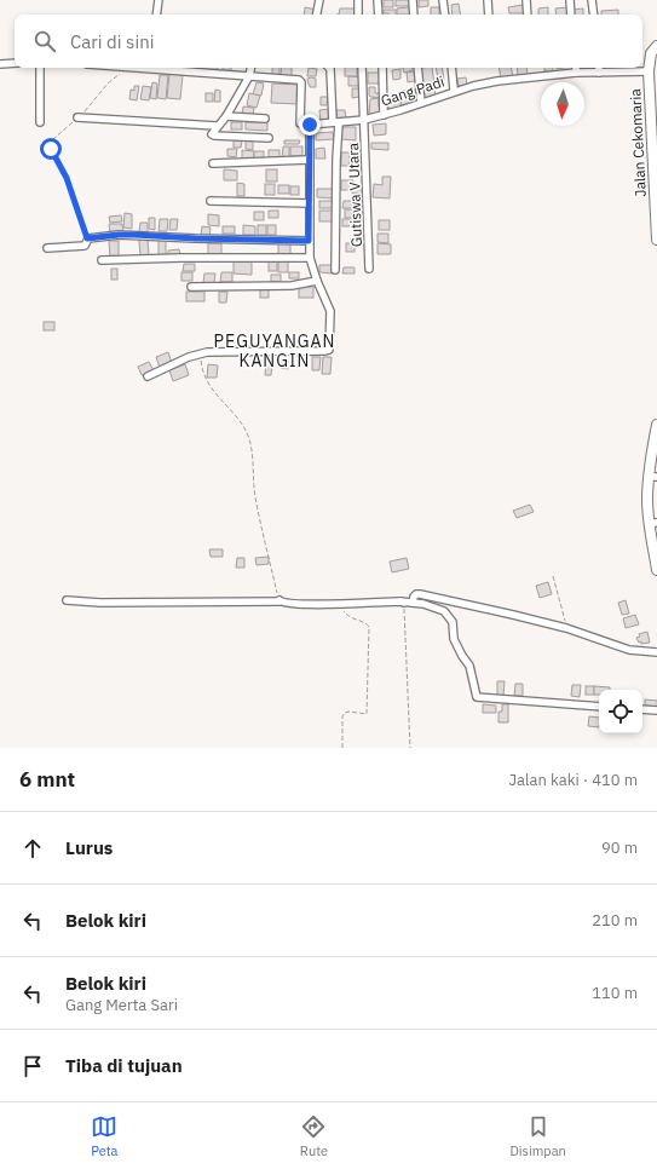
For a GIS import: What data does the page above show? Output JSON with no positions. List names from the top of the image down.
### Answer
{
  "streets": {
    "street": ["Gang Padi", "Jalan Cekomaria", "Gutiswa V Utara"]
  },
  "crossings": [
    ["Gang Padi", "Jalan Cekomaria"],
    ["Gang Padi", "Gutiswa V Utara"]
  ],
  "districts": ["PEGUYANGAN KANGIN"],
  "north": "bottom",
  "page": {
    "search": "Cari di sini",
    "heading": ["6 mnt", "Jalan kaki · 410 m"],
    "list": [
      ["Lurus", "90 m"],
      ["Belok kiri", "210 m"],
      ["Belok kiri", "Gang Merta Sari", "110 m"],
      "Tiba di tujuan"
    ],
    "nav": ["Peta", "Rute", "Disimpan"]
  }
}
